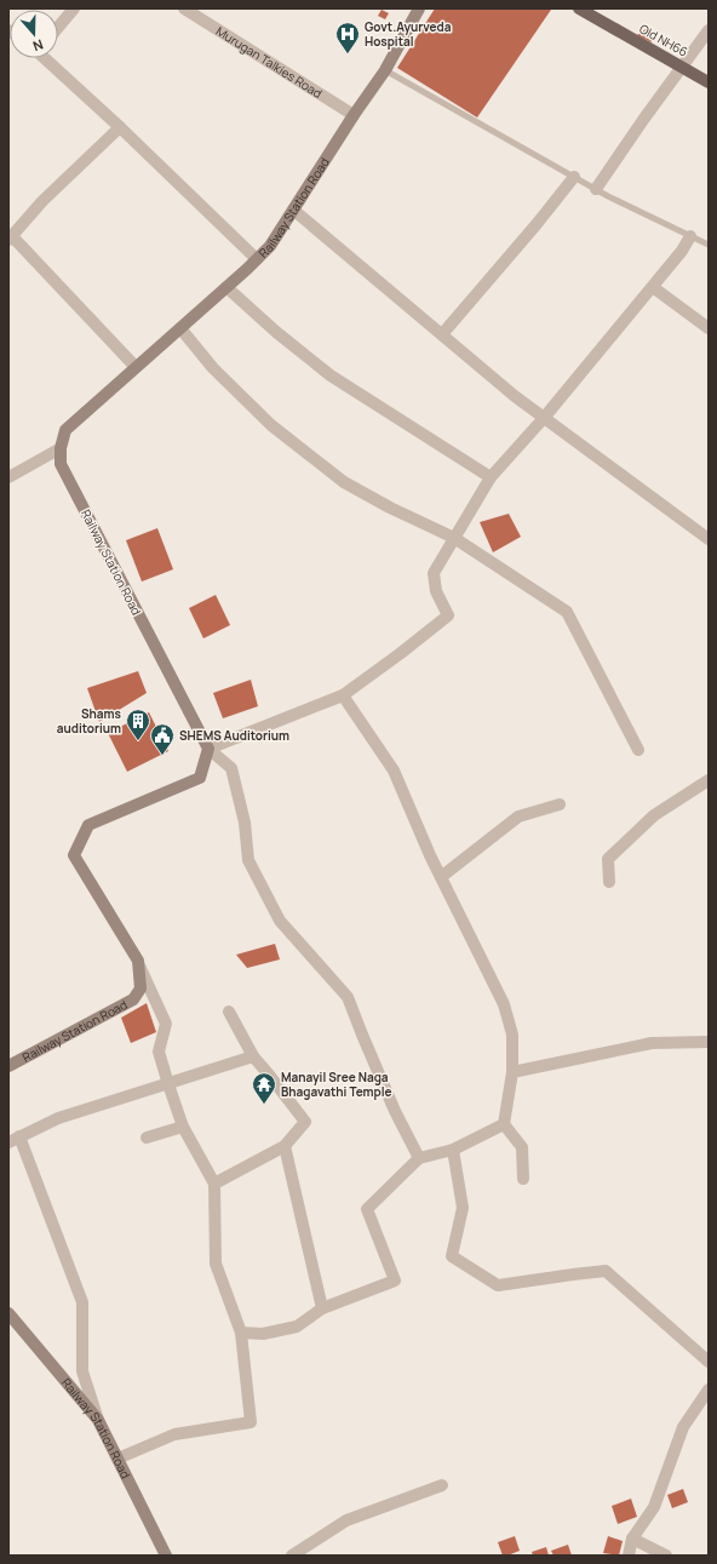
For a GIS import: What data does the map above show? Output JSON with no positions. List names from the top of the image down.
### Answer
{
  "streets": {
    "main road": ["Old NH66"],
    "street": ["Murugan Talkies Road", "Railway Station Road"]
  },
  "crossings": [
    ["Murugan Talkies Road", "Railway Station Road"]
  ],
  "places": {
    "hospital": ["Govt.Ayurveda Hospital"],
    "building": ["Shams auditorium"],
    "public building": ["SHEMS Auditorium"],
    "temple": ["Manayil Sree Naga Bhagavathi Temple"]
  },
  "north": "bottom"
}
